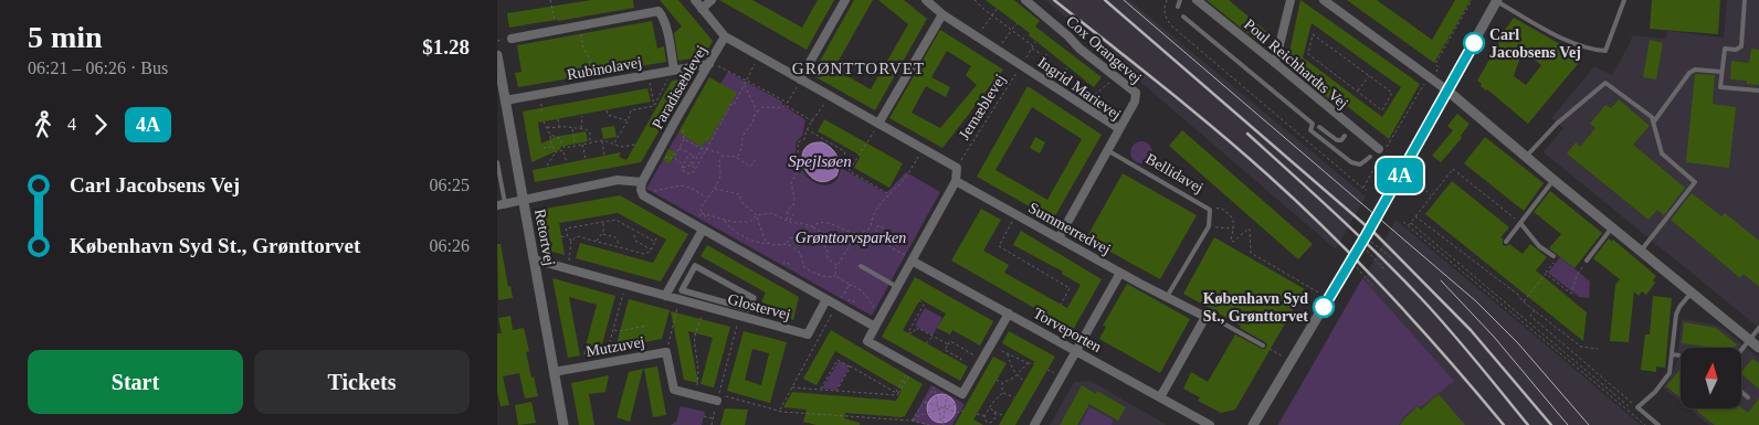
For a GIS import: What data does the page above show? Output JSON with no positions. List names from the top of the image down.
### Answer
{
  "streets": {
    "street": [
      "Cox Orangevej",
      "Poul Reichhardts Vej",
      "Rubinolavej",
      "Paradisæblevej",
      "Ingrid Marievej",
      "Summerredvej",
      "Retortvej",
      "Glostervej",
      "Torveporten",
      "Mutzuvej"
    ],
    "lane": ["Bellidavej"],
    "path": ["Jernæblevej"]
  },
  "crossings": [
    ["Cox Orangevej", "Ingrid Marievej"],
    ["Rubinolavej", "Paradisæblevej"],
    ["Rubinolavej", "Retortvej"],
    ["Paradisæblevej", "Summerredvej"],
    ["Ingrid Marievej", "Jernæblevej"],
    ["Ingrid Marievej", "Bellidavej"],
    ["Ingrid Marievej", "Summerredvej"],
    ["Summerredvej", "Torveporten"],
    ["Retortvej", "Glostervej"],
    ["Retortvej", "Mutzuvej"]
  ],
  "districts": ["GRØNTTORVET"],
  "water": ["Spejlsøen"],
  "parks": ["Grønttorvsparken"],
  "places": ["Carl Jacobsens Vej", "København Syd St., Grønttorvet"],
  "lines": ["bus line 4A"],
  "north": "top",
  "page": {
    "heading": ["5 min", "06:21 – 06:26 · Bus", "$1.28"],
    "on_map": "4A",
    "legs": ["4", "4A"],
    "list": [
      {
        "name": "Carl Jacobsens Vej",
        "value": "06:25"
      },
      {
        "name": "København Syd St., Grønttorvet",
        "value": "06:26"
      }
    ],
    "buttons": ["Start", "Tickets"]
  }
}
